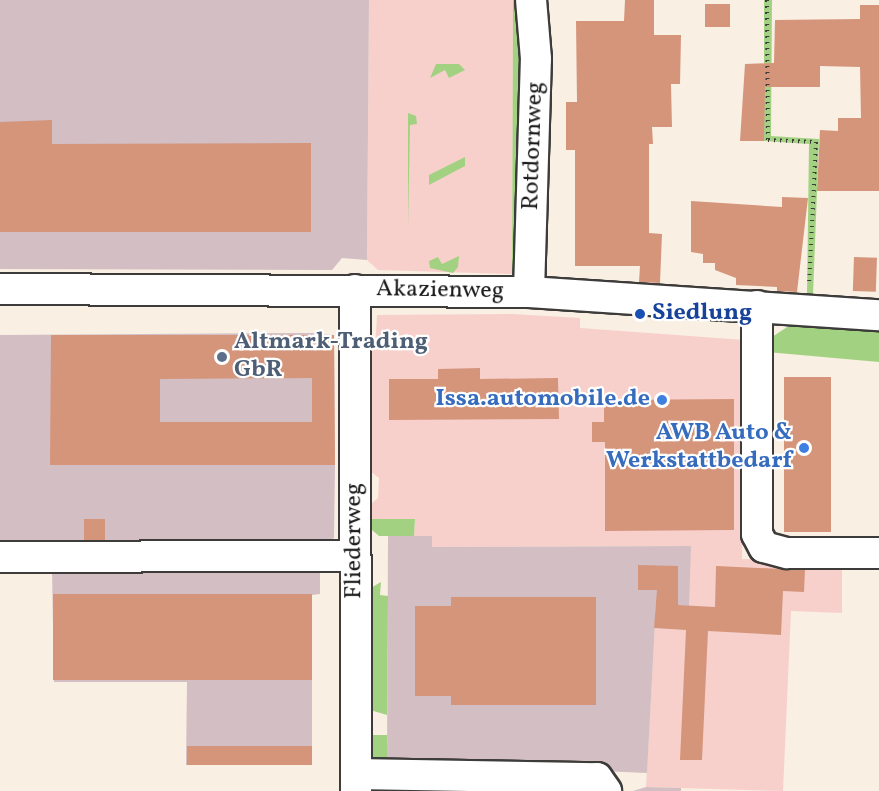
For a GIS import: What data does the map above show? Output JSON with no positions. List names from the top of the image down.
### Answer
{
  "streets": {
    "street": ["Rotdornweg", "Akazienweg", "Fliederweg"]
  },
  "crossings": [
    ["Rotdornweg", "Akazienweg"],
    ["Akazienweg", "Fliederweg"]
  ],
  "places": [
    "Siedlung",
    "Altmark-Trading GbR",
    "Issa.automobile.de",
    "AWB Auto & Werkstattbedarf"
  ]
}
